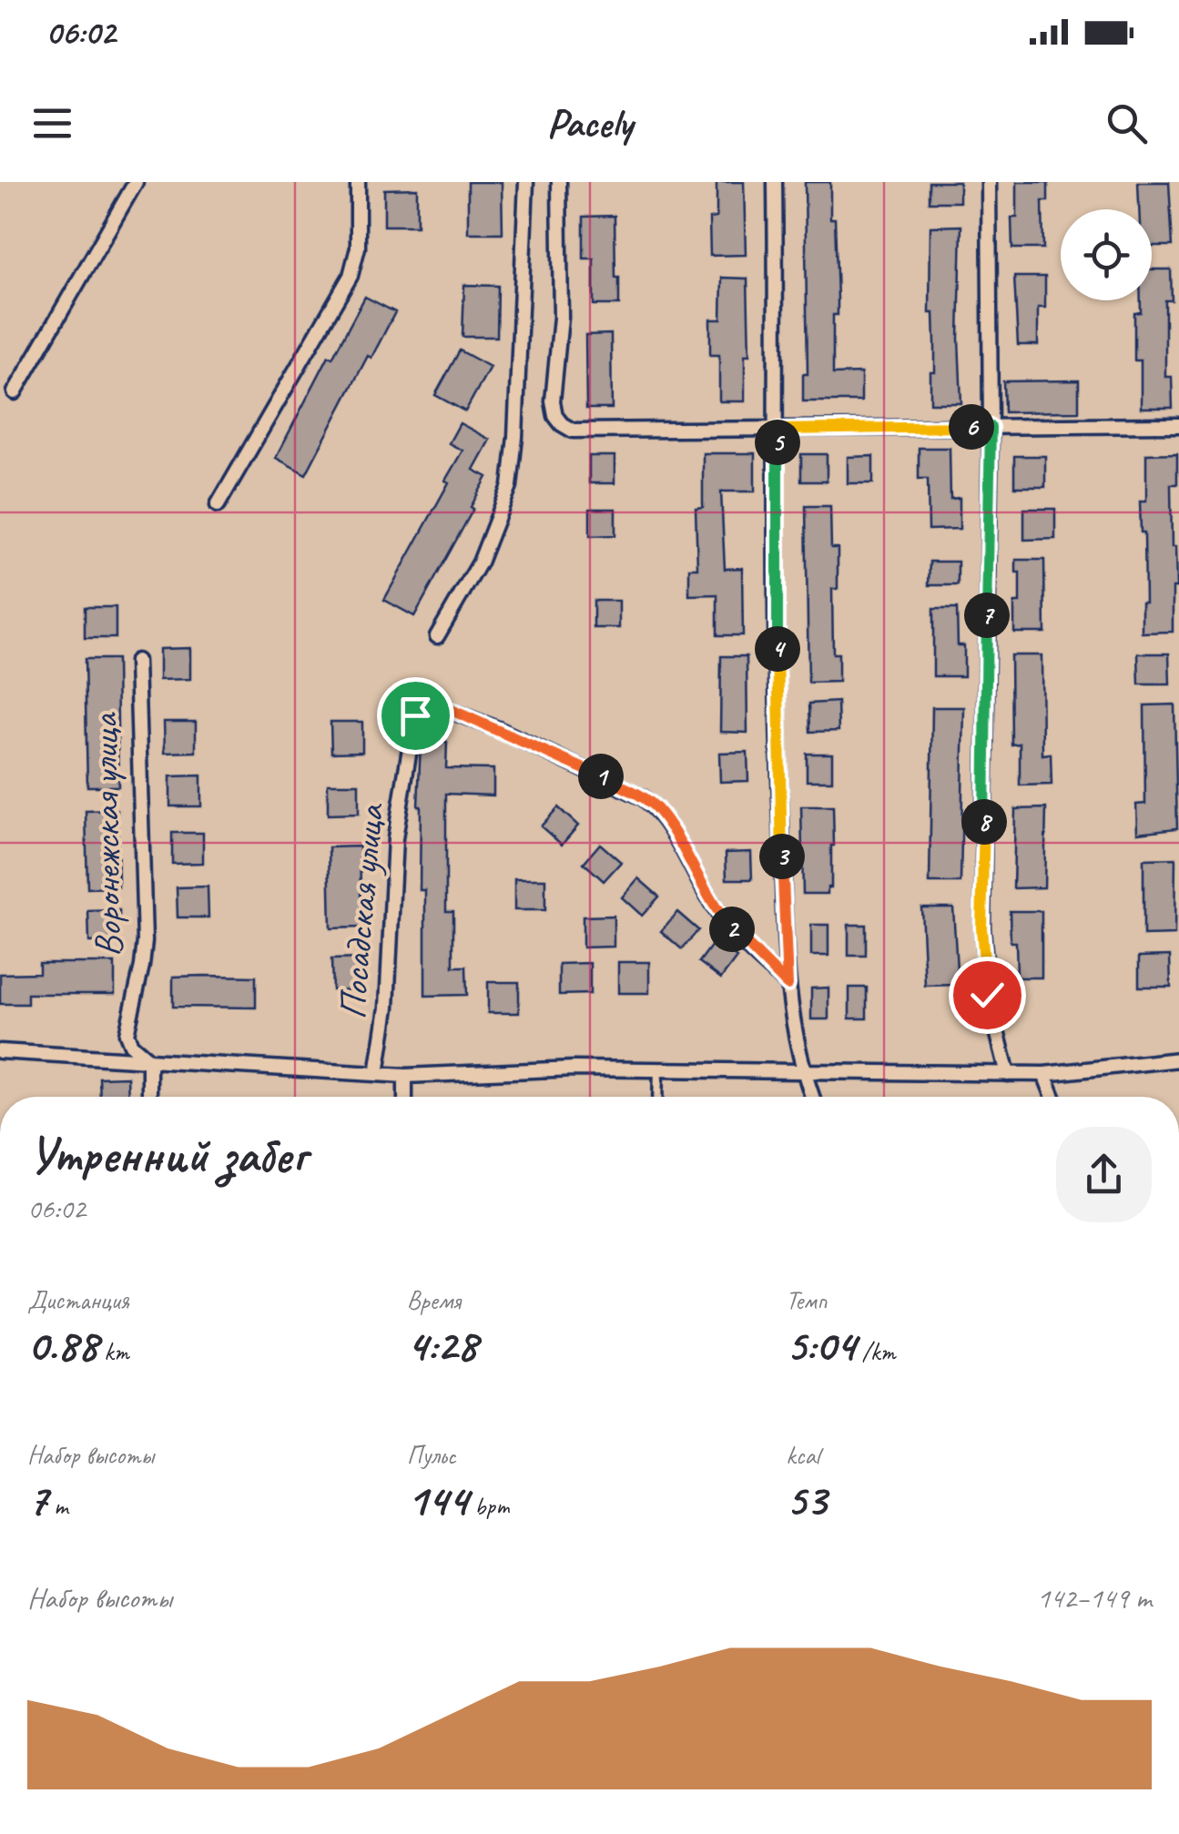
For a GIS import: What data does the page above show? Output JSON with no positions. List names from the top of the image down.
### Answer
{
  "streets": {
    "street": ["Воронежская улица", "Посадская улица"]
  },
  "page": {
    "status": "06:02",
    "header": "Pacely",
    "pins": [
      "6",
      "5",
      "7",
      "4",
      "1",
      "8",
      "3",
      "2"
    ],
    "heading": ["Утренний забег", "06:02"],
    "stats": [
      ["Дистанция", "0.88 km"],
      ["Время", "4:28"],
      ["Темп", "5:04 /km"],
      ["Набор высоты", "7 m"],
      ["Пульс", "144 bpm"],
      ["kcal", "53"]
    ],
    "chart": ["Набор высоты", "142–149 m"]
  }
}
